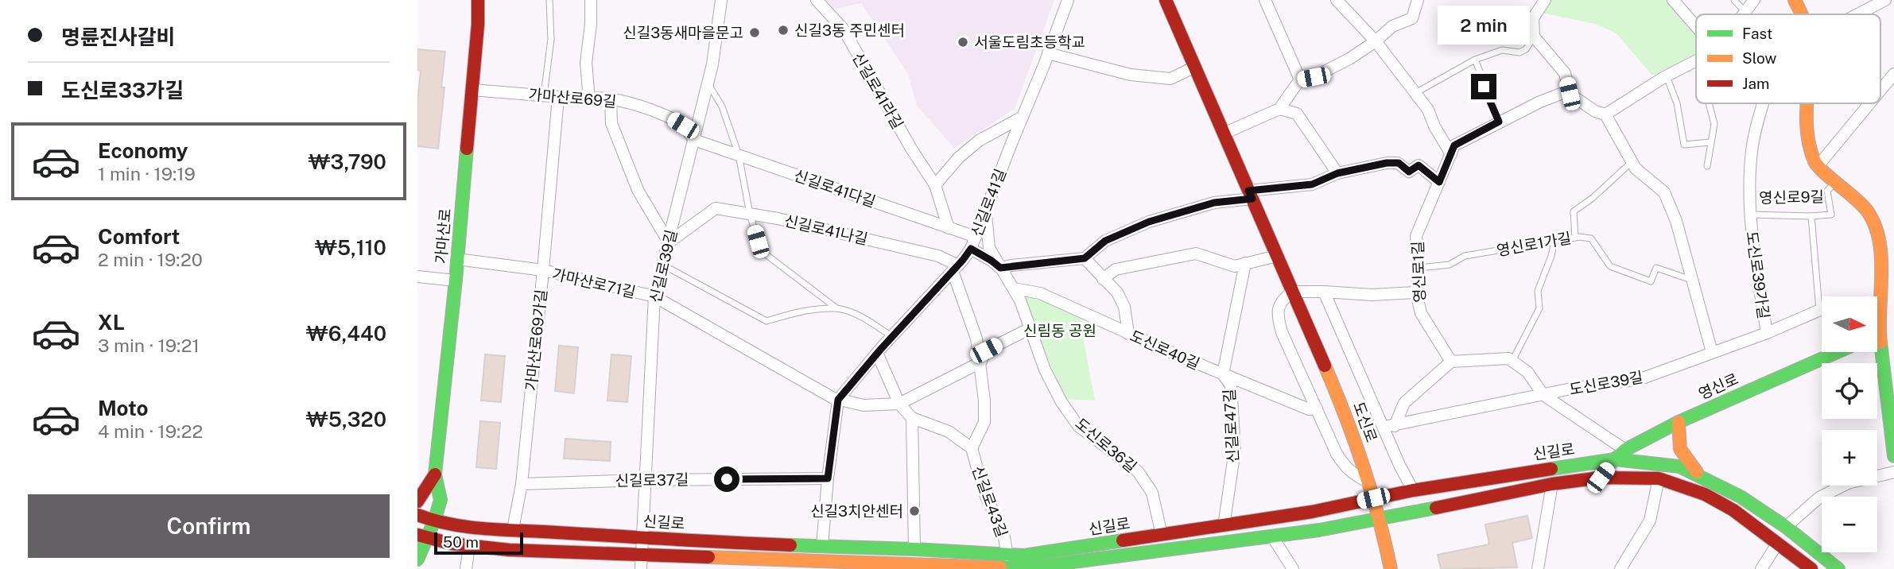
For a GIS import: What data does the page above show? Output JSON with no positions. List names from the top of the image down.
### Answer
{
  "streets": {
    "main road": [
      "영신로9길",
      "가마산로",
      "영신로",
      "도신로",
      "신길로"
    ],
    "street": [
      "신길로41라길",
      "가마산로69길",
      "신길로41다길",
      "신길로41길",
      "신길로41나길",
      "신길로39길",
      "영신로1길",
      "도신로39가길",
      "가마산로71길",
      "가마산로69가길",
      "도신로40길",
      "도신로39길",
      "신길로47길",
      "도신로36길",
      "신길로37길",
      "신길로43길"
    ],
    "lane": ["영신로1가길"]
  },
  "crossings": [
    ["신길로41라길", "신길로41다길"],
    ["가마산로69길", "신길로41다길"],
    ["가마산로69길", "가마산로"],
    ["가마산로69길", "신길로39길"],
    ["가마산로69길", "가마산로69가길"],
    ["신길로41다길", "신길로41길"],
    ["신길로41다길", "신길로39길"],
    ["영신로9길", "도신로39가길"],
    ["영신로9길", "도신로39길"],
    ["신길로41길", "신길로41나길"],
    ["신길로41길", "가마산로71길"],
    ["신길로41길", "도신로36길"],
    ["신길로41길", "신길로43길"],
    ["신길로41나길", "신길로39길"],
    ["신길로41나길", "신길로43길"],
    ["가마산로", "가마산로71길"],
    ["가마산로", "신길로"],
    ["영신로1가길", "영신로1길"],
    ["신길로39길", "가마산로71길"],
    ["신길로39길", "신길로"],
    ["신길로39길", "신길로37길"],
    ["영신로1길", "도신로"],
    ["도신로39가길", "도신로39길"],
    ["가마산로71길", "가마산로69가길"],
    ["가마산로69가길", "신길로37길"],
    ["도신로40길", "신길로47길"],
    ["도신로40길", "도신로36길"],
    ["도신로39길", "도신로"],
    ["영신로", "신길로"],
    ["도신로", "신길로"],
    ["신길로47길", "신길로"],
    ["도신로36길", "신길로"],
    ["신길로", "신길로43길"]
  ],
  "parks": ["신림동 공원"],
  "places": [
    "신길3동 주민센터",
    "신길3동새마을문고",
    "서울도림초등학교",
    "신길3치안센터"
  ],
  "legend": ["Fast", "Slow", "Jam"],
  "scale_bar": "50 m",
  "north": "right",
  "page": {
    "banner": ["명륜진사갈비", "도신로33가길"],
    "bubble": "2 min",
    "list": [
      {
        "name": "Economy",
        "note": "1 min · 19:19",
        "value": "₩3,790"
      },
      {
        "name": "Comfort",
        "note": "2 min · 19:20",
        "value": "₩5,110"
      },
      {
        "name": "XL",
        "note": "3 min · 19:21",
        "value": "₩6,440"
      },
      {
        "name": "Moto",
        "note": "4 min · 19:22",
        "value": "₩5,320"
      }
    ],
    "map_buttons": ["+", "−"],
    "buttons": "Confirm",
    "scale": "50 m"
  }
}
